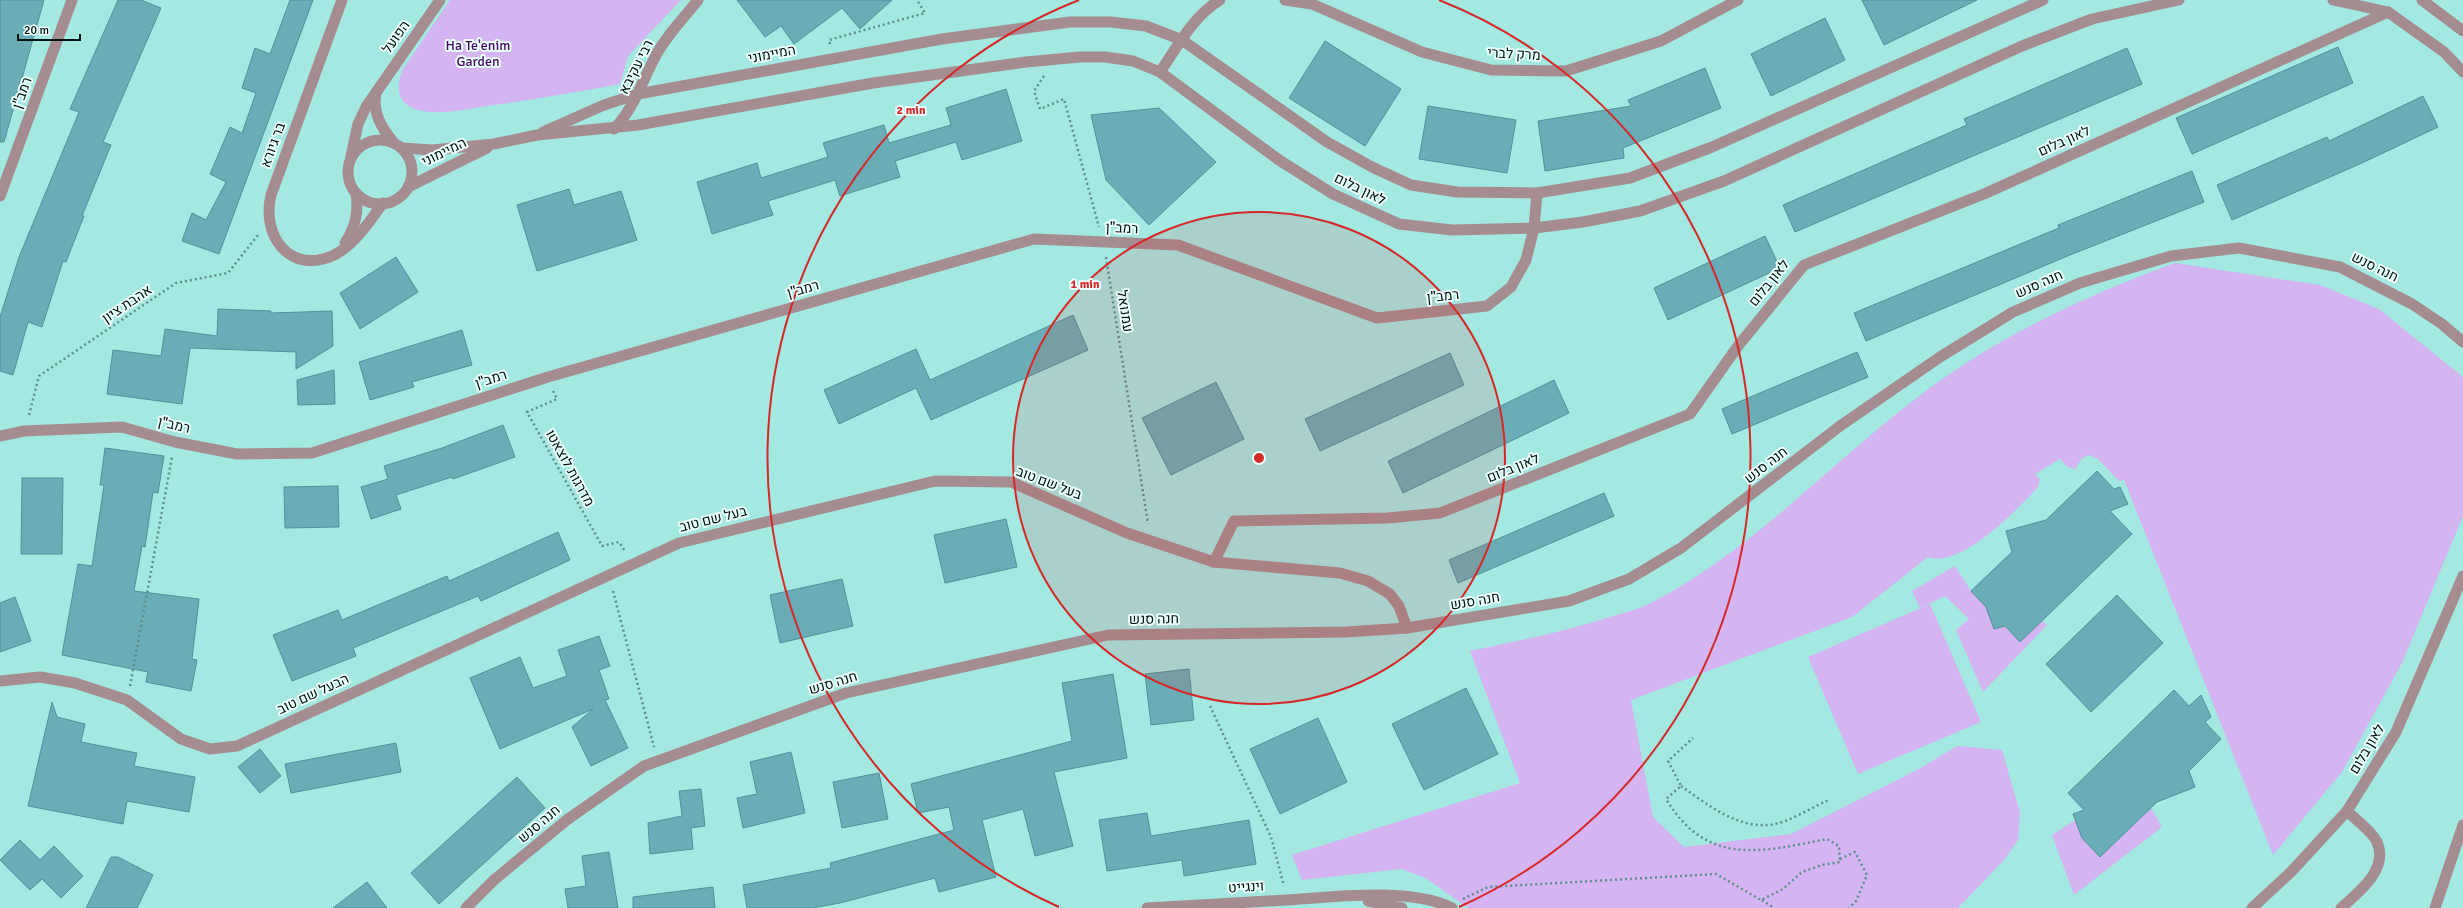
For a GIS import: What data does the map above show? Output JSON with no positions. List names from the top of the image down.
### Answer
{
  "streets": {
    "street": [
      "הפועל",
      "המיימוני",
      "מרק לברי",
      "רבי עקיבא",
      "רמב\"ן",
      "לאון בלום",
      "בר גיורא",
      "חנה סנש",
      "בעל שם טוב",
      "הבעל שם טוב",
      "וינגייט"
    ],
    "path": ["אהבת ציון", "עמנואל", "מדרגות לוצאטו"]
  },
  "crossings": [
    ["הפועל", "המיימוני"],
    ["הפועל", "בר גיורא"],
    ["המיימוני", "רבי עקיבא"],
    ["המיימוני", "לאון בלום"],
    ["המיימוני", "בר גיורא"],
    ["רמב\"ן", "לאון בלום"],
    ["רמב\"ן", "אהבת ציון"],
    ["רמב\"ן", "עמנואל"],
    ["רמב\"ן", "מדרגות לוצאטו"],
    ["לאון בלום", "עמנואל"],
    ["לאון בלום", "בעל שם טוב"],
    ["בר גיורא", "אהבת ציון"],
    ["חנה סנש", "בעל שם טוב"],
    ["עמנואל", "בעל שם טוב"],
    ["מדרגות לוצאטו", "בעל שם טוב"],
    ["מדרגות לוצאטו", "הבעל שם טוב"],
    ["בעל שם טוב", "הבעל שם טוב"]
  ],
  "parks": ["Ha Te'enim Garden"],
  "scale_bar": "20 m",
  "rings": ["2 min", "1 min"]
}
